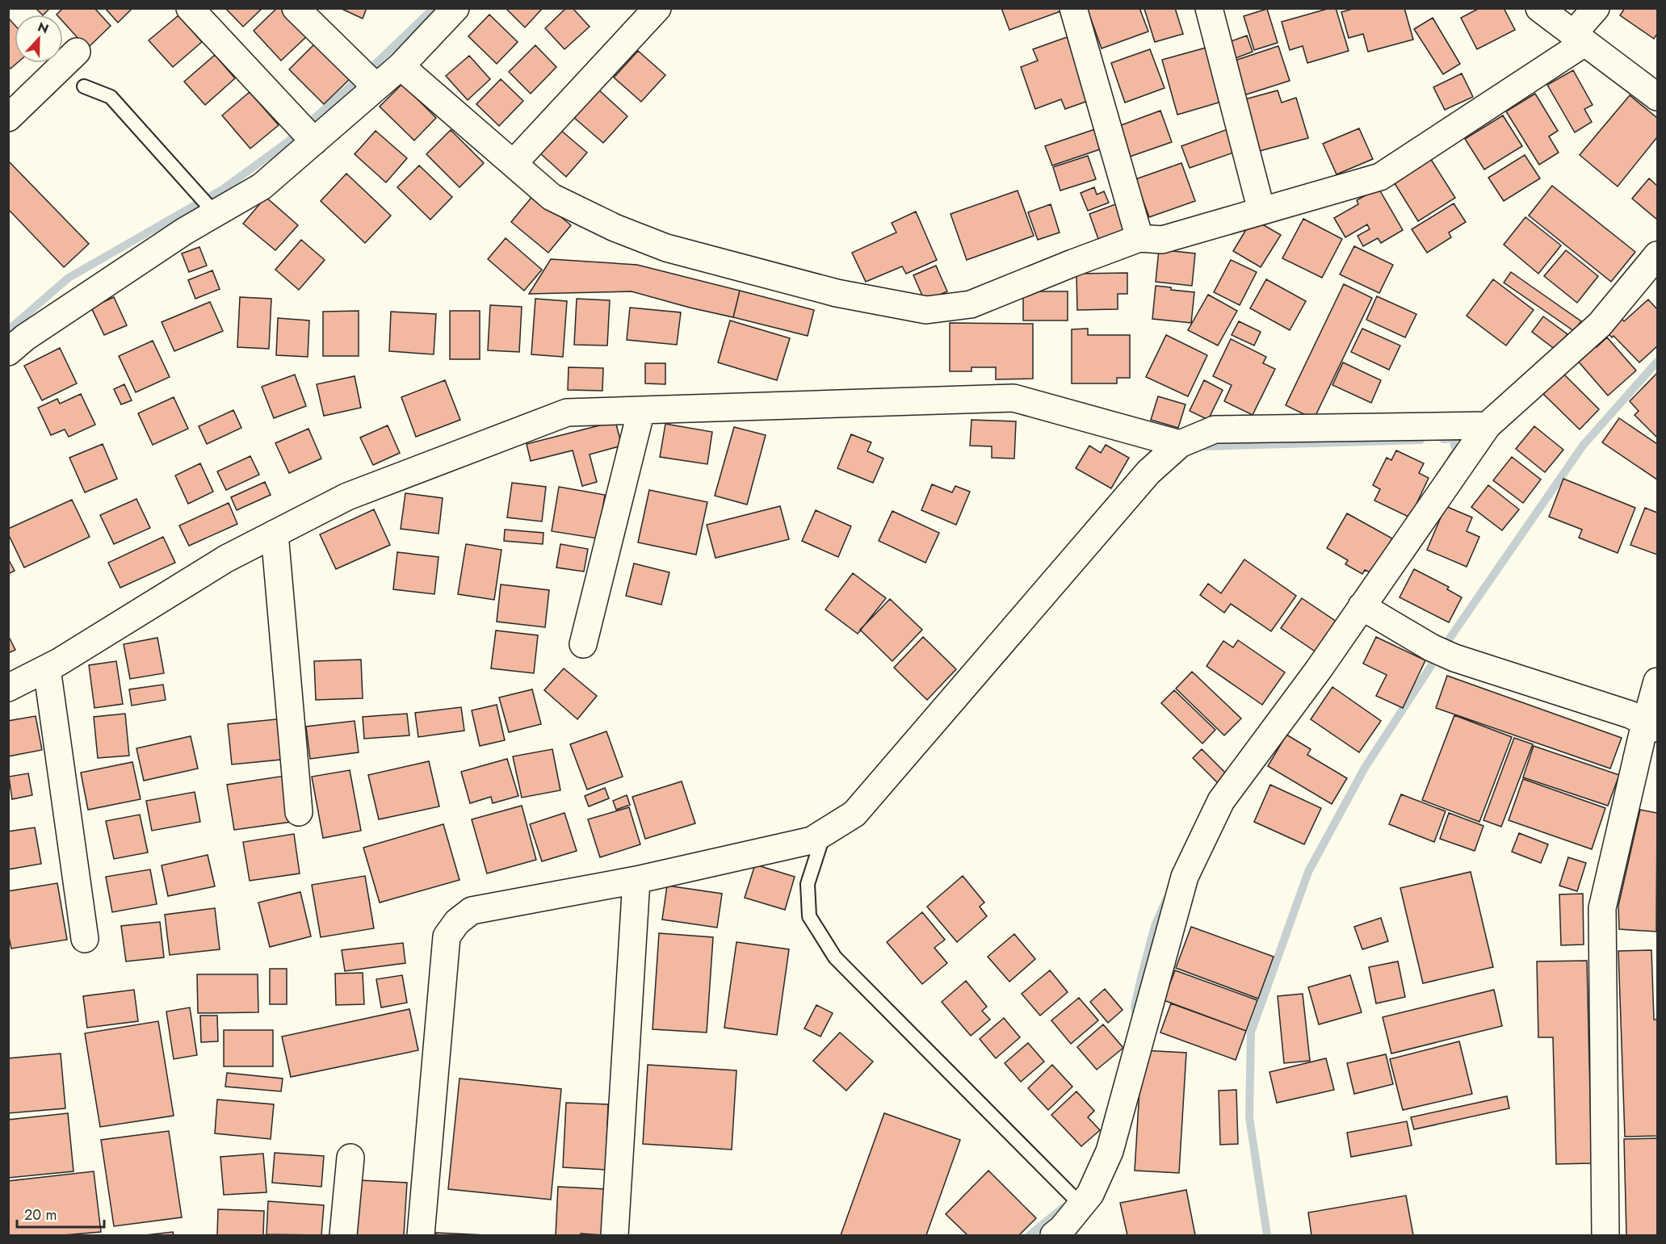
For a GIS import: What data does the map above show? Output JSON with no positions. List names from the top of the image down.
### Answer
{
  "scale_bar": "20 m",
  "north": "top"
}
